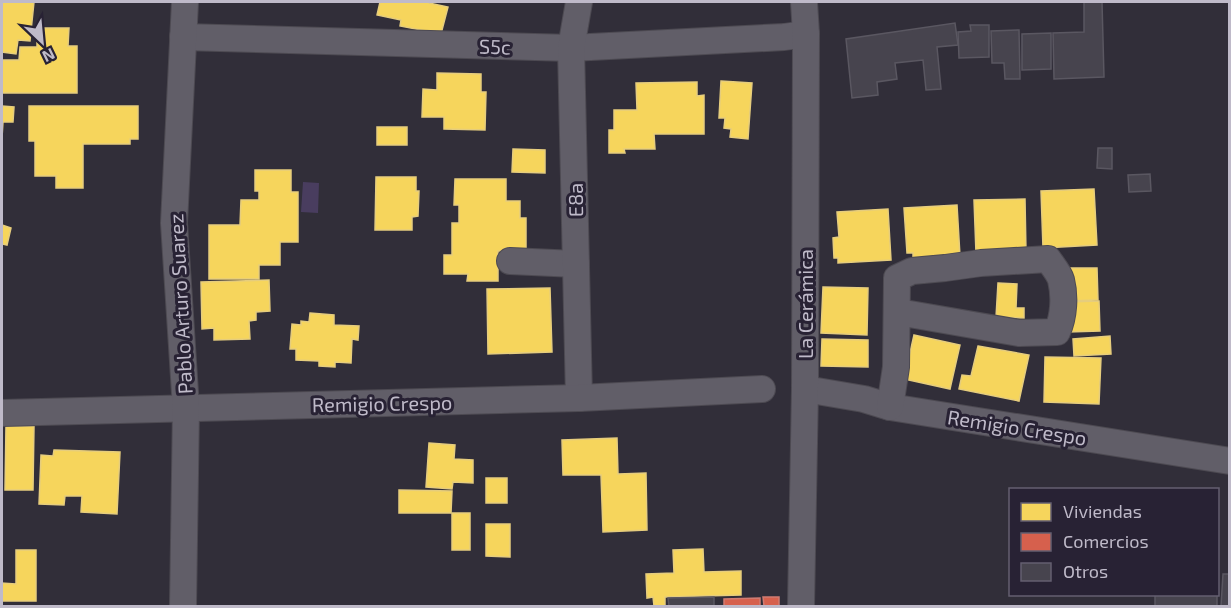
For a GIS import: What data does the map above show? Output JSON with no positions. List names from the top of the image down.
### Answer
{
  "streets": {
    "street": [
      "S5c",
      "E8a",
      "Pablo Arturo Suarez",
      "La Cerámica",
      "Remigio Crespo"
    ]
  },
  "crossings": [
    ["S5c", "E8a"],
    ["S5c", "Pablo Arturo Suarez"],
    ["S5c", "La Cerámica"],
    ["E8a", "Remigio Crespo"],
    ["Pablo Arturo Suarez", "Remigio Crespo"],
    ["La Cerámica", "Remigio Crespo"]
  ],
  "legend": ["Viviendas", "Comercios", "Otros"],
  "north": "bottom right"
}
